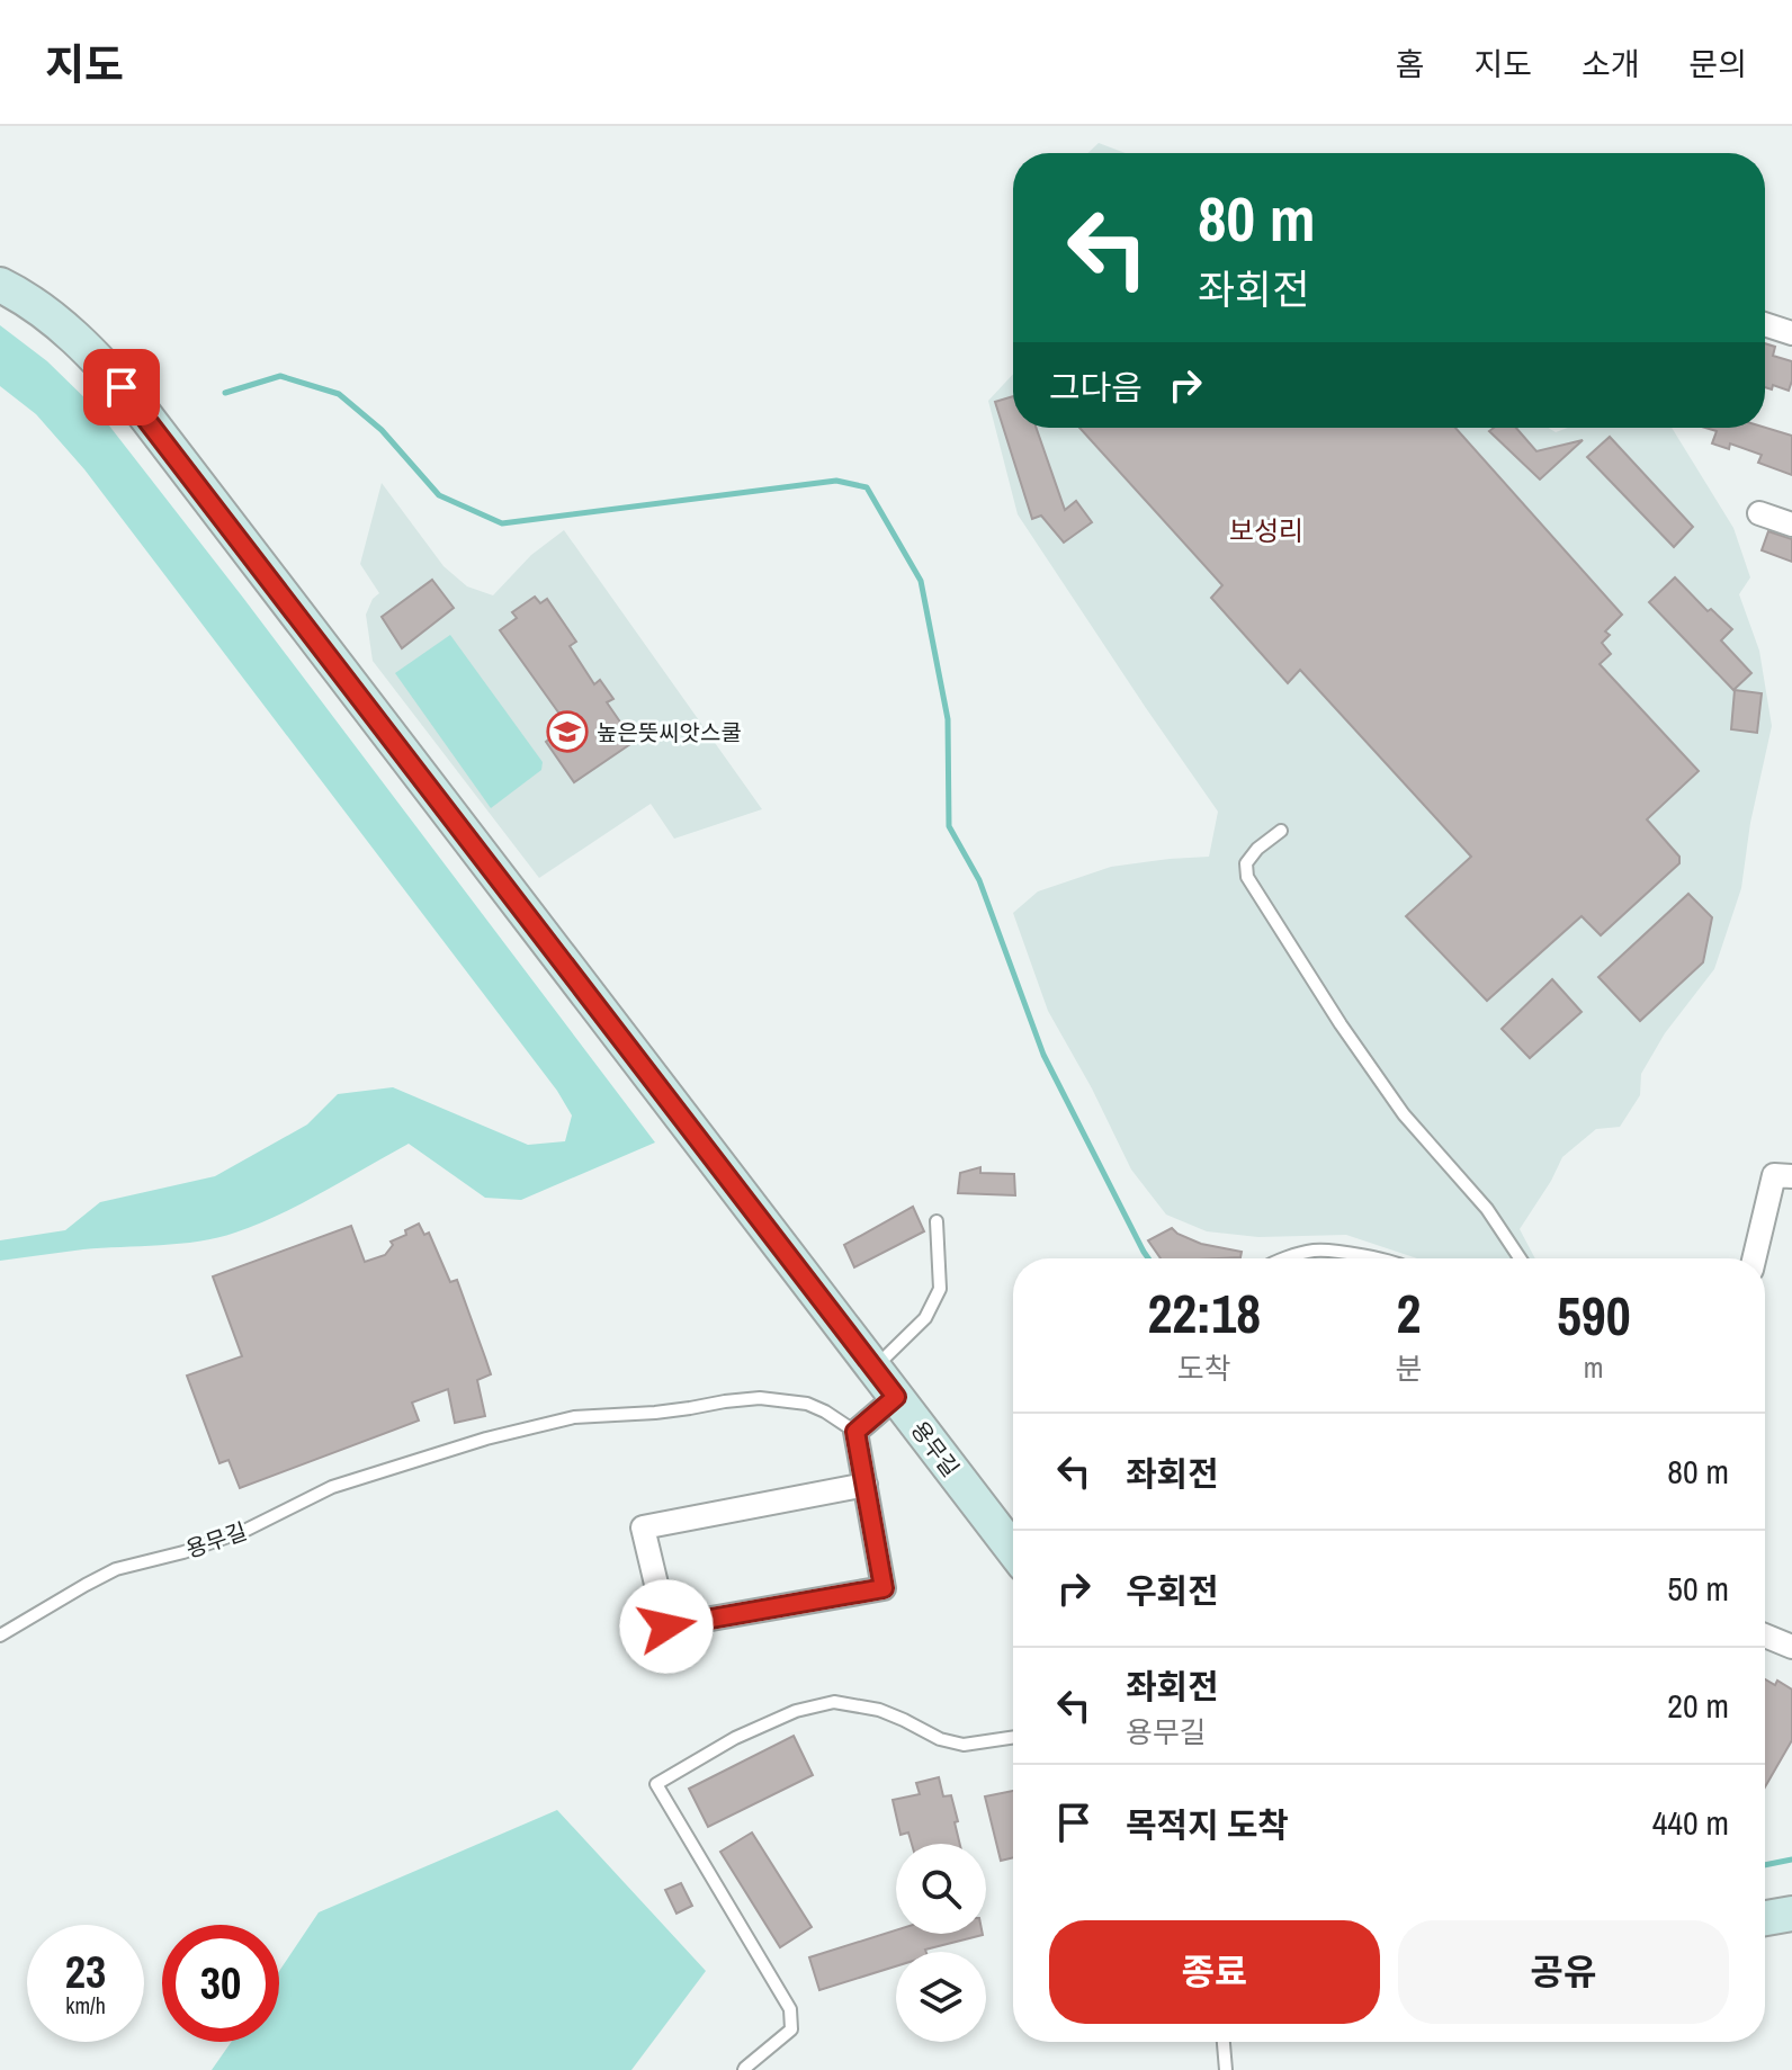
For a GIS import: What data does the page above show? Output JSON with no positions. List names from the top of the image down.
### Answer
{
  "streets": {
    "street": ["용무길"]
  },
  "districts": ["보성리"],
  "places": {
    "school or university": ["높은뜻씨앗스쿨"]
  },
  "page": {
    "header": "지도",
    "nav": [
      "홈",
      "지도",
      "소개",
      "문의"
    ],
    "turn": ["80 m", "좌회전"],
    "then": "그다음",
    "eta": [
      "22:18",
      "도착",
      "2",
      "분",
      "590",
      "m"
    ],
    "list": [
      {
        "name": "좌회전",
        "value": "80 m"
      },
      {
        "name": "우회전",
        "value": "50 m"
      },
      {
        "name": "좌회전",
        "note": "용무길",
        "value": "20 m"
      },
      {
        "name": "목적지 도착",
        "value": "440 m"
      }
    ],
    "buttons": ["종료", "공유"],
    "speed": "23 km/h",
    "limit": "30"
  }
}
